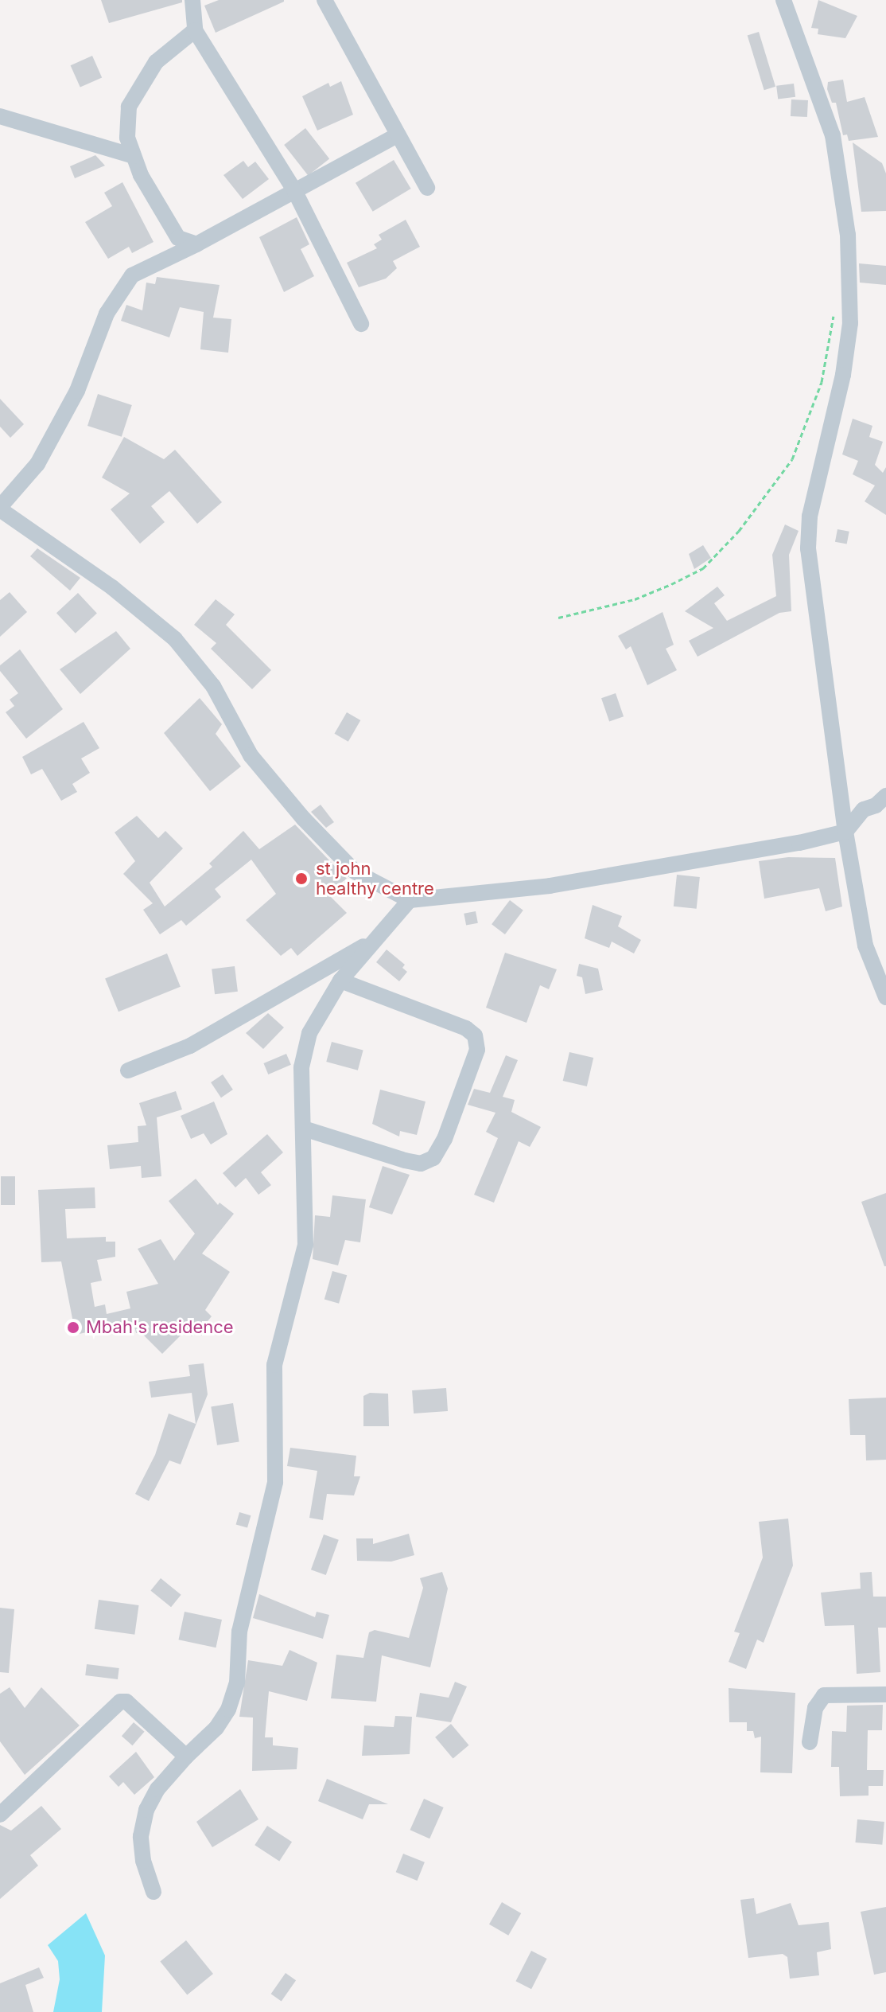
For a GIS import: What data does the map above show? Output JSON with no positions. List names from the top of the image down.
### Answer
{
  "places": ["st john healthy centre", "Mbah's residence"]
}
